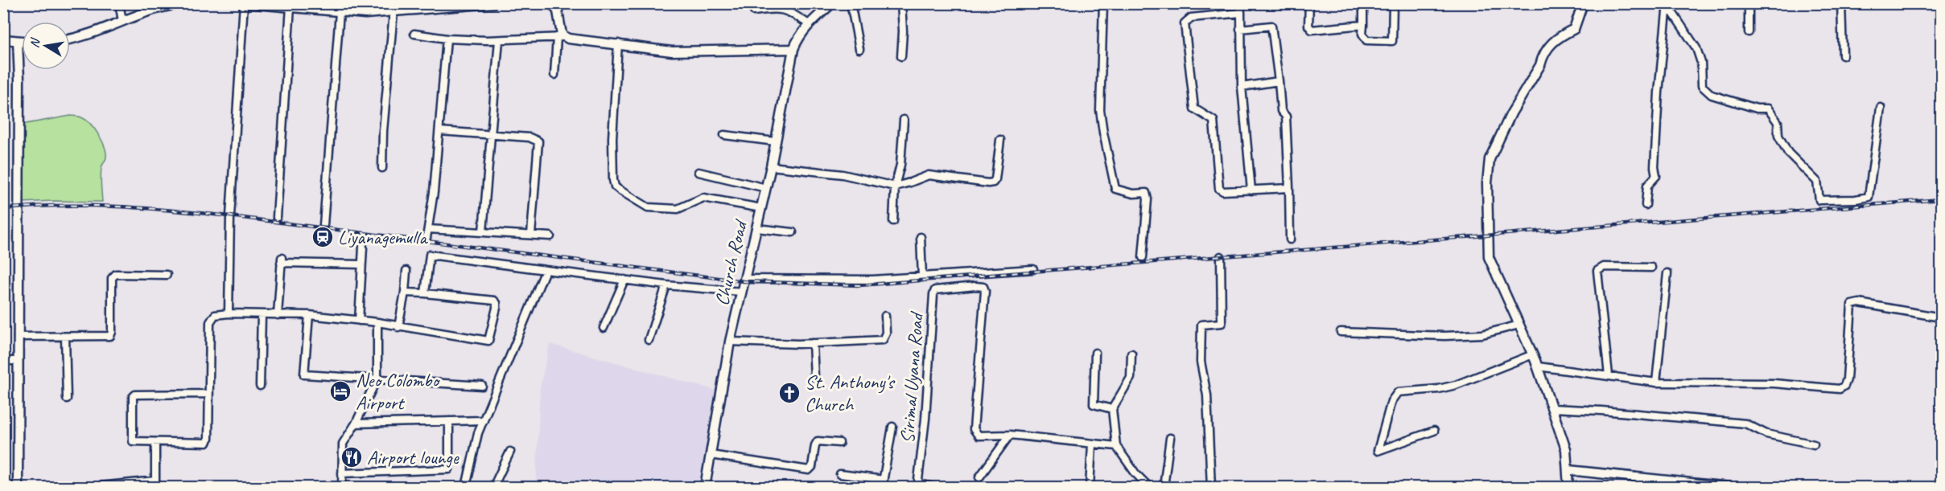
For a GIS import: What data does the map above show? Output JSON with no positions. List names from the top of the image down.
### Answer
{
  "streets": {
    "street": ["Church Road", "Sirimal Uyana Road"]
  },
  "places": {
    "station": ["Liyanagemulla"],
    "hotel": ["Neo Colombo Airport"],
    "church": ["St. Anthony's Church"],
    "restaurant": ["Airport lounge"]
  },
  "north": "left"
}
